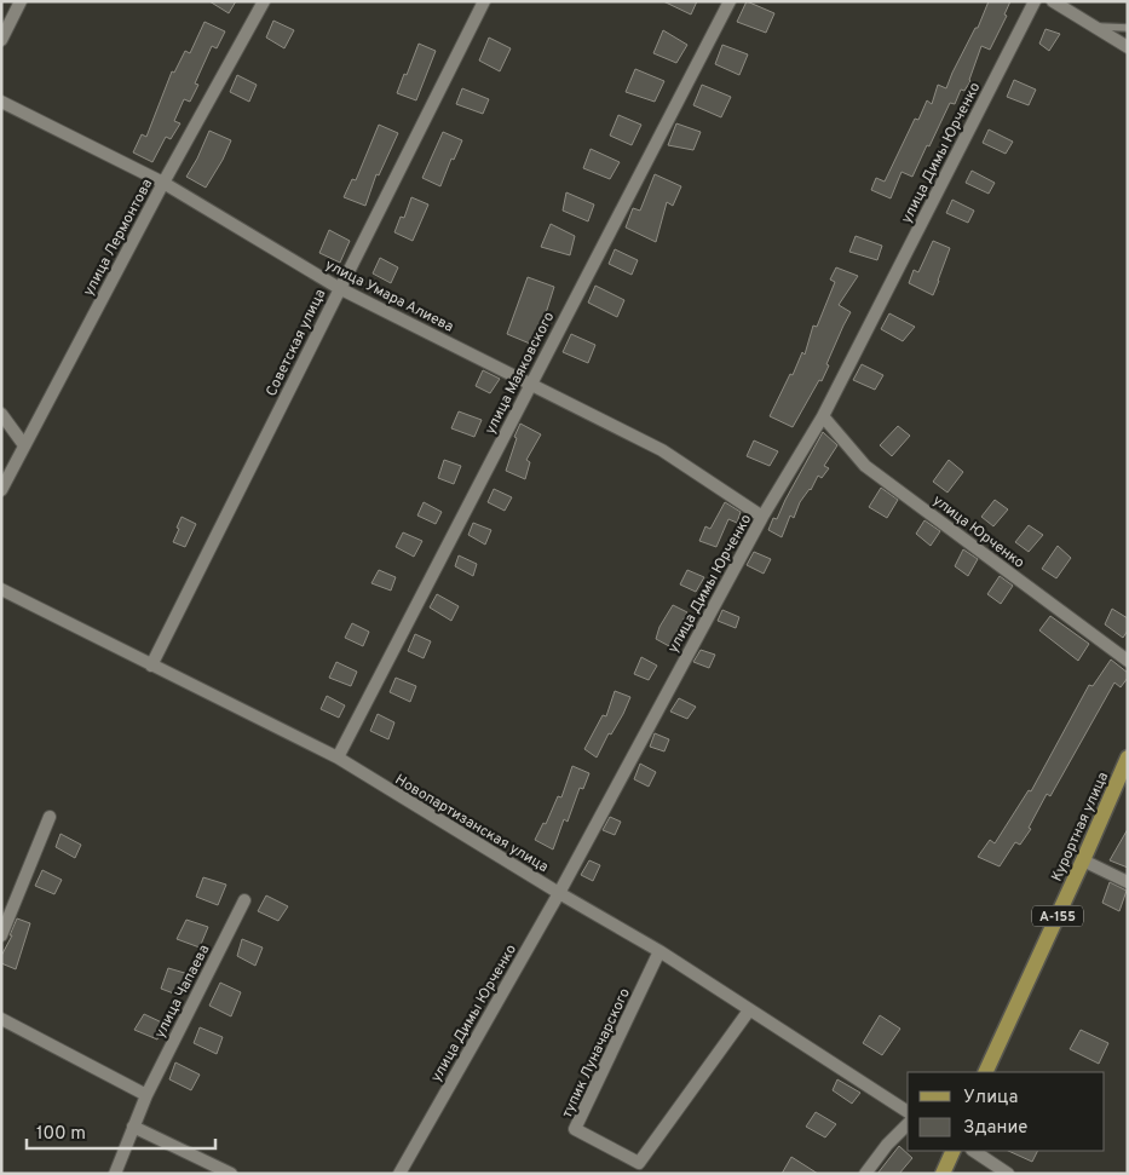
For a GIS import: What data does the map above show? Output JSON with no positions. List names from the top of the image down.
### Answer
{
  "streets": {
    "main road": ["Курортная улица", "А-155"],
    "street": [
      "улица Димы Юрченко",
      "улица Лермонтова",
      "улица Умара Алиева",
      "Советская улица",
      "улица Маяковского",
      "улица Юрченко",
      "Новопартизанская улица",
      "улица Чапаева",
      "тупик Луначарского"
    ]
  },
  "crossings": [
    ["улица Димы Юрченко", "улица Умара Алиева"],
    ["улица Димы Юрченко", "улица Юрченко"],
    ["улица Димы Юрченко", "Новопартизанская улица"],
    ["улица Лермонтова", "улица Умара Алиева"],
    ["улица Умара Алиева", "Советская улица"],
    ["улица Умара Алиева", "улица Маяковского"],
    ["Советская улица", "Новопартизанская улица"],
    ["улица Маяковского", "Новопартизанская улица"],
    ["Новопартизанская улица", "тупик Луначарского"]
  ],
  "legend": ["Улица", "Здание"],
  "scale_bar": "100 m"
}
